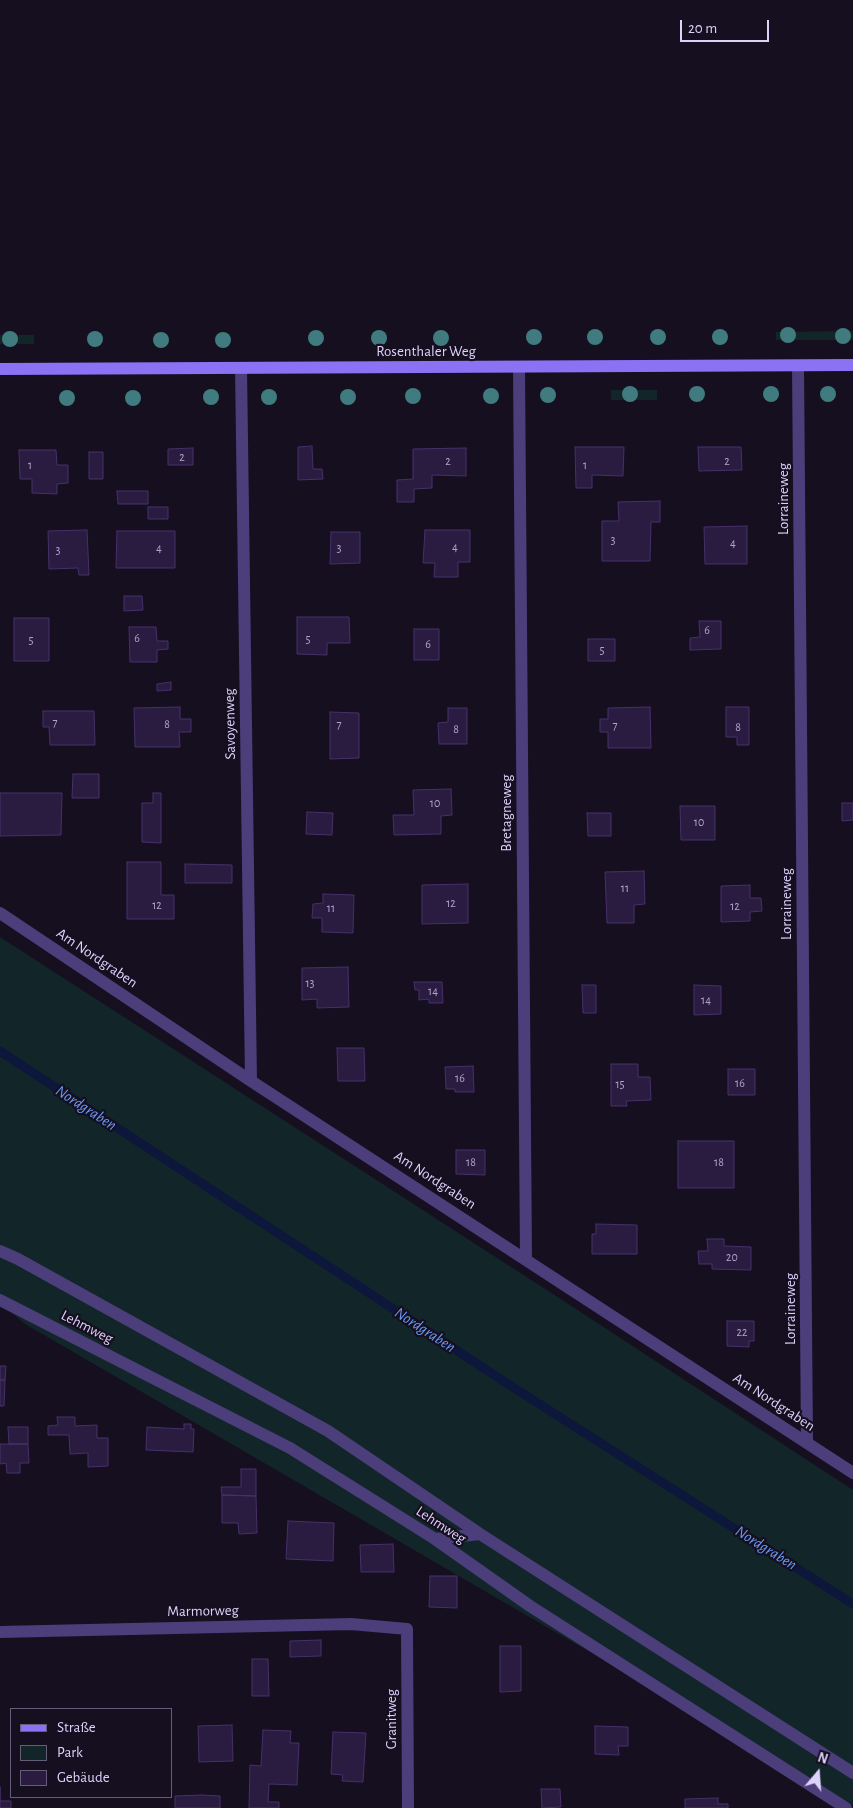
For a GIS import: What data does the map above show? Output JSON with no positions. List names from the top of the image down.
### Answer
{
  "streets": {
    "main road": ["Rosenthaler Weg"],
    "lane": [
      "Lorraineweg",
      "Savoyenweg",
      "Bretagneweg",
      "Am Nordgraben",
      "Lehmweg",
      "Marmorweg",
      "Granitweg"
    ]
  },
  "crossings": [
    ["Rosenthaler Weg", "Lorraineweg"],
    ["Rosenthaler Weg", "Savoyenweg"],
    ["Rosenthaler Weg", "Bretagneweg"],
    ["Lorraineweg", "Am Nordgraben"],
    ["Savoyenweg", "Am Nordgraben"],
    ["Bretagneweg", "Am Nordgraben"],
    ["Marmorweg", "Granitweg"]
  ],
  "water": ["Nordgraben"],
  "house_numbers": [
    "2",
    "2",
    "2",
    "1",
    "1",
    "3",
    "4",
    "4",
    "4",
    "3",
    "3",
    "6",
    "6",
    "5",
    "5",
    "6",
    "5",
    "7",
    "8",
    "7",
    "7",
    "8",
    "8",
    "10",
    "10",
    "11",
    "12",
    "12",
    "12",
    "11",
    "13",
    "14",
    "14",
    "16",
    "16",
    "15",
    "18",
    "18",
    "20",
    "22"
  ],
  "legend": ["Straße", "Park", "Gebäude"],
  "scale_bar": "20 m",
  "north": "top"
}
